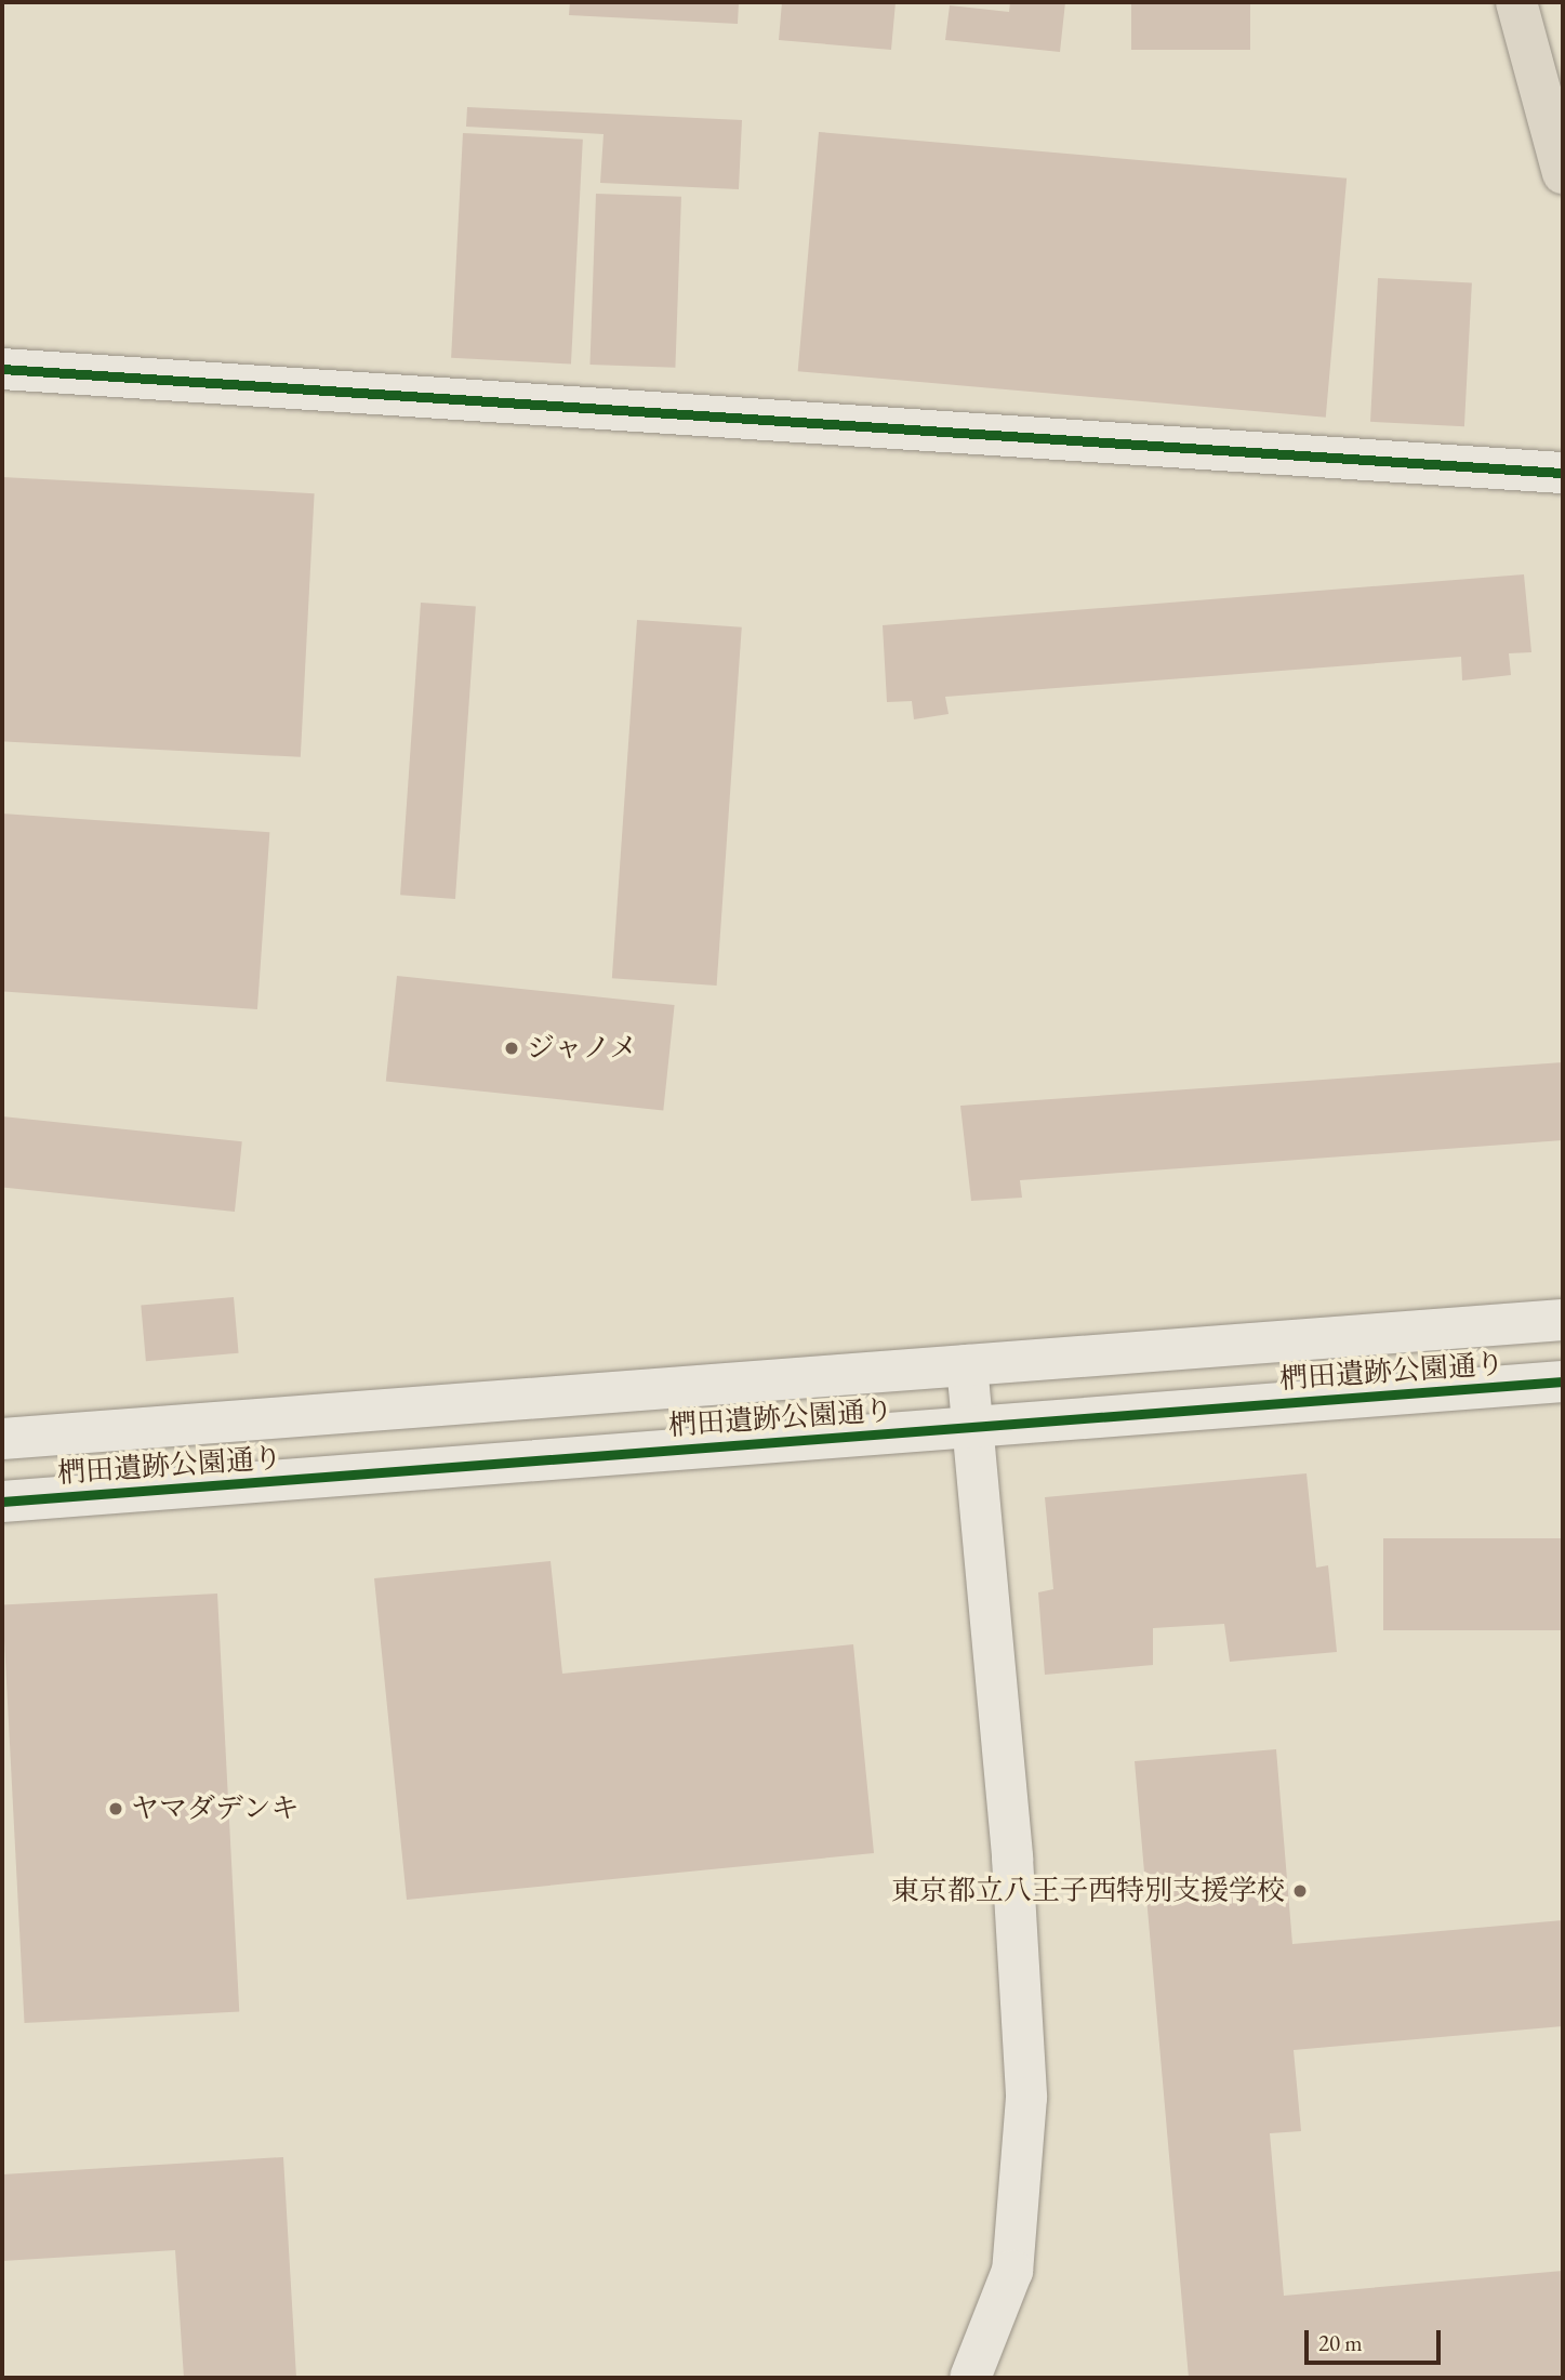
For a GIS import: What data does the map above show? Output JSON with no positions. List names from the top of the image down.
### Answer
{
  "streets": {
    "street": ["椚田遺跡公園通り"]
  },
  "places": ["ジャノメ", "ヤマダデンキ", "東京都立八王子西特別支援学校"],
  "scale_bar": "20 m"
}
